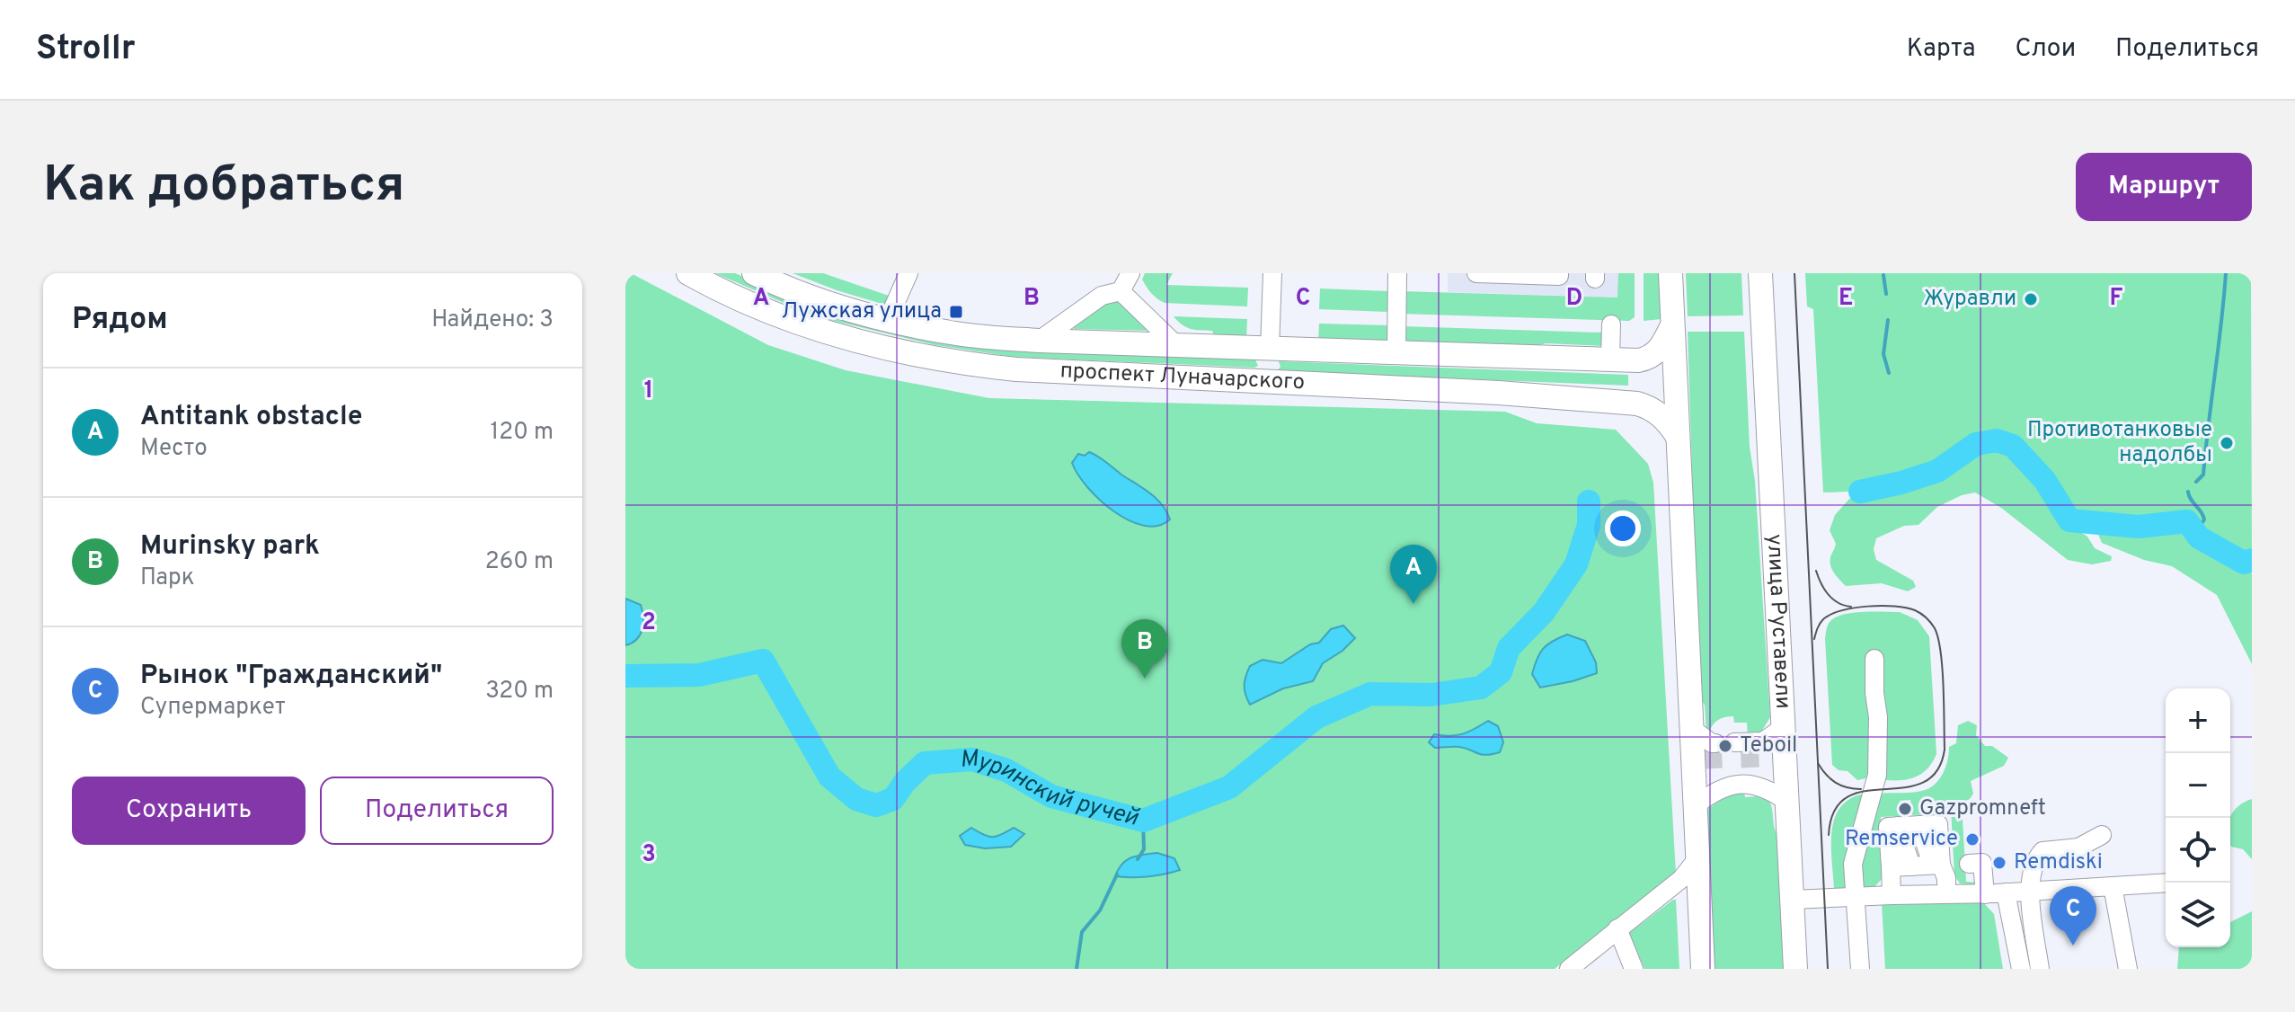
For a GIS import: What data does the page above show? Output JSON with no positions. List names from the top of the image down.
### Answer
{
  "streets": {
    "main road": ["проспект Луначарского", "улица Руставели"]
  },
  "water": ["Муринский ручей"],
  "places": {
    "other": [
      "Журавли",
      "Противотанковые надолбы",
      "Teboil",
      "Gazpromneft",
      "Remservice",
      "Remdiski"
    ],
    "transit": ["Лужская улица"]
  },
  "page": {
    "header": "Strollr",
    "nav": ["Карта", "Слои", "Поделиться"],
    "buttons": [
      "Маршрут",
      ["Сохранить", "Поделиться"]
    ],
    "title": "Как добраться",
    "heading": ["Рядом", "Найдено: 3"],
    "list": [
      {
        "mark": "A",
        "name": "Antitank obstacle",
        "note": "Место",
        "value": "120 m"
      },
      {
        "mark": "B",
        "name": "Murinsky park",
        "note": "Парк",
        "value": "260 m"
      },
      {
        "mark": "C",
        "name": "Рынок \"Гражданский\"",
        "note": "Супермаркет",
        "value": "320 m"
      }
    ],
    "pins": ["A", "B", "C"],
    "map_buttons": ["+", "−"]
  },
  "grid": {
    "columns": [
      "A",
      "B",
      "C",
      "D",
      "E",
      "F"
    ],
    "rows": ["1", "2", "3"]
  }
}
